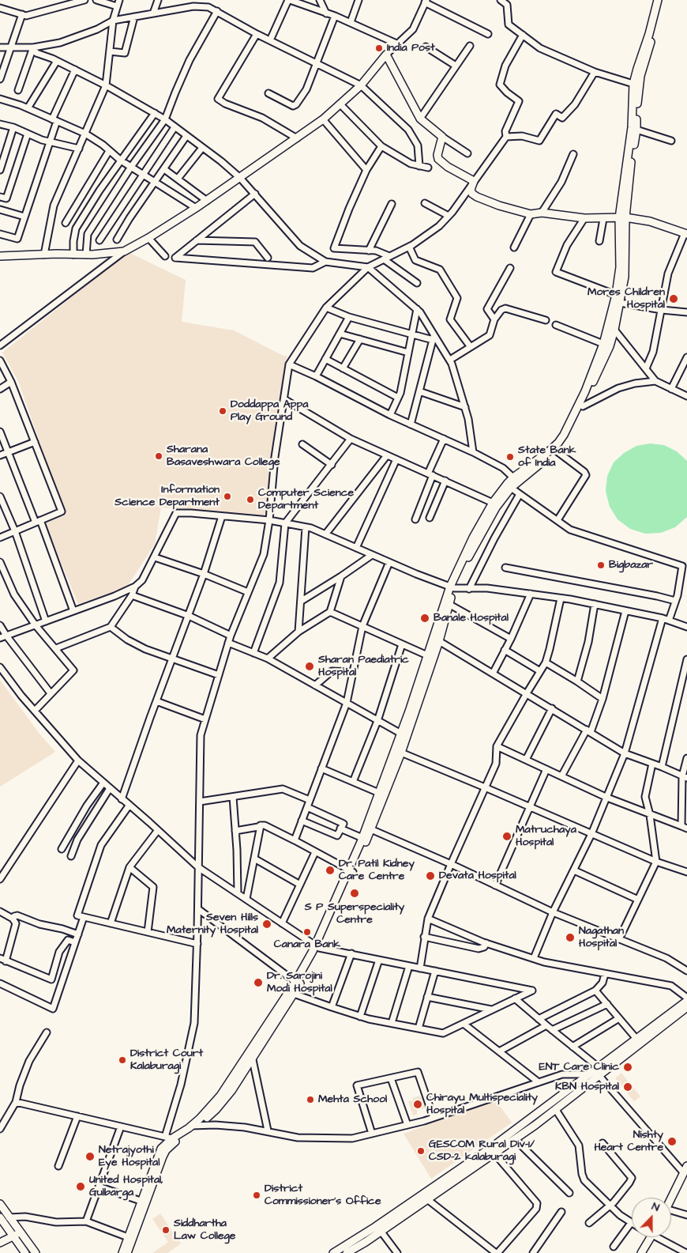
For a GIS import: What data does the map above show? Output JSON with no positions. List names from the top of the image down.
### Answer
{
  "places": [
    "India Post",
    "Mores Children Hospital",
    "Doddappa Appa Play Ground",
    "Sharana Basaveshwara College",
    "State Bank of India",
    "Information Science Department",
    "Computer Science Department",
    "Bigbazar",
    "Banale Hospital",
    "Sharan Paediatric Hospital",
    "Matruchaya Hospital",
    "Dr. Patil Kidney Care Centre",
    "Devata Hospital",
    "S P Superspeciality Centre",
    "Seven Hills Maternity Hospital",
    "Canara Bank",
    "Nagathan Hospital",
    "Dr. Sarojini Modi Hospital",
    "District Court Kalaburagi",
    "ENT Care Clinic",
    "KBN Hospital",
    "Mehta School",
    "Chirayu Multispeciality Hospital",
    "Nishty Heart Centre",
    "GESCOM Rural Div-1/ CSD-2 kalaburagi",
    "Netrajyothi Eye Hospital",
    "United Hospital, Gulbarga",
    "District Commissioner's Office",
    "Siddhartha Law College"
  ],
  "north": "top"
}
